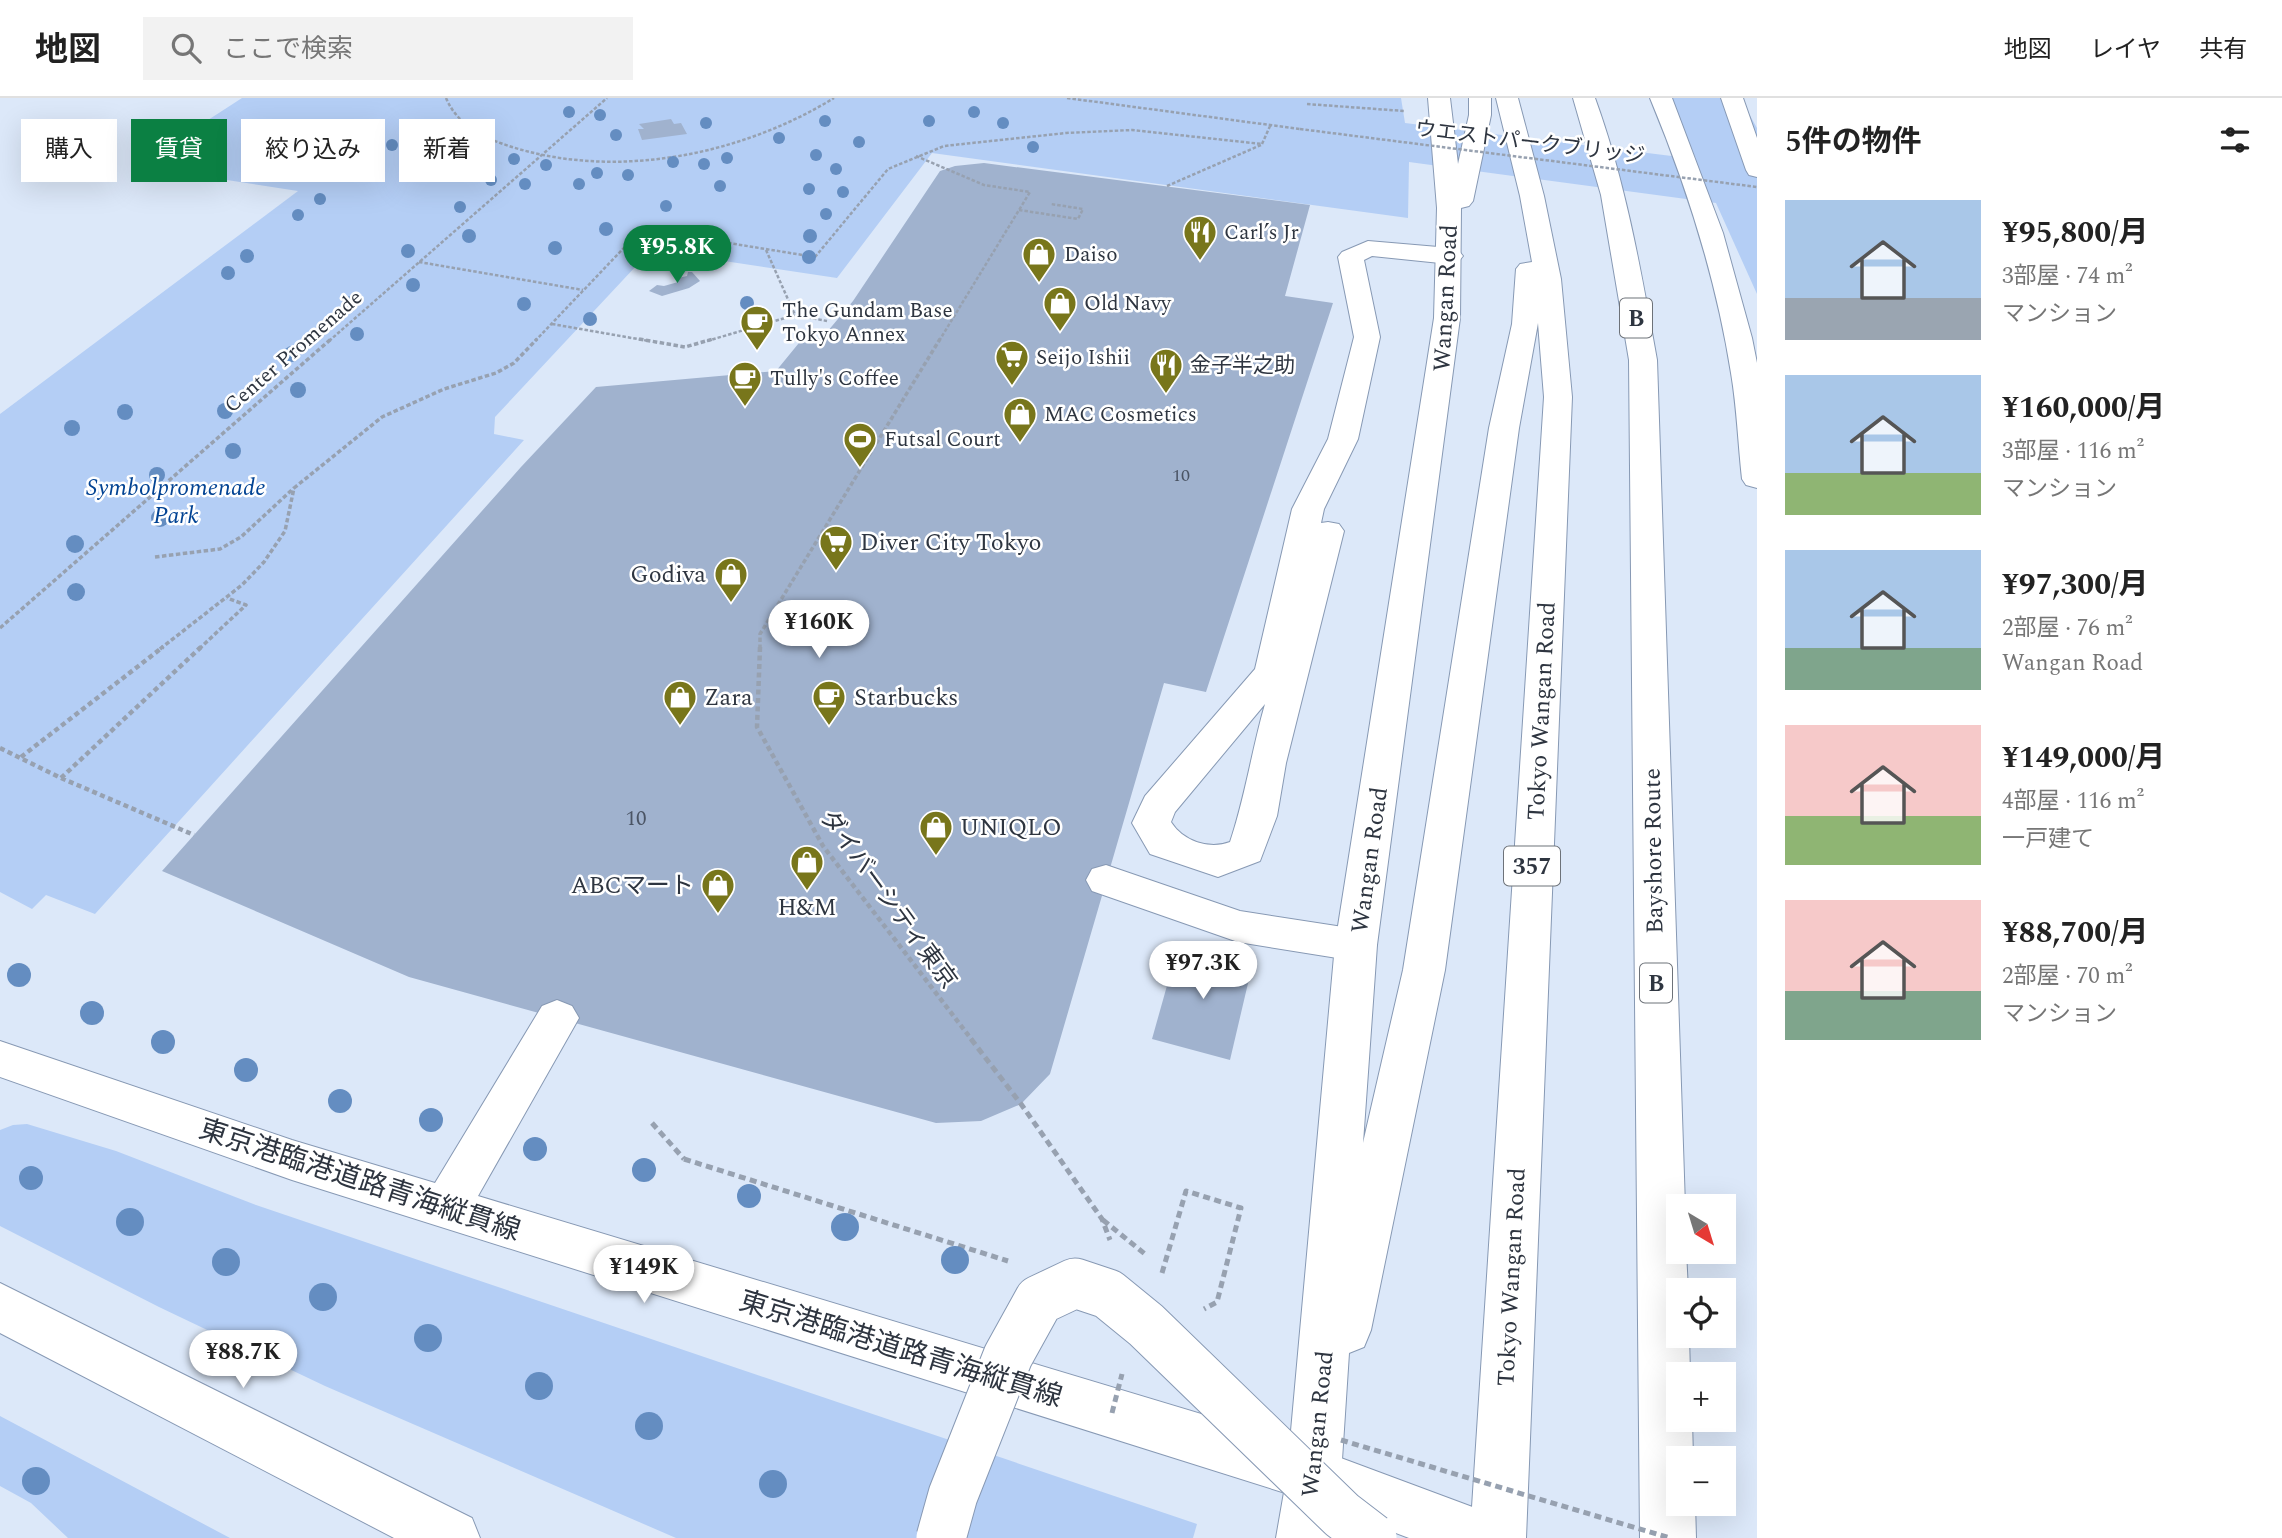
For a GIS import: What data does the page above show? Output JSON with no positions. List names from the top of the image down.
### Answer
{
  "streets": {
    "main road": [
      "Wangan Road",
      "B",
      "Tokyo Wangan Road",
      "Bayshore Route",
      "357",
      "東京港臨港道路青海縦貫線"
    ],
    "path": ["ウエストパークブリッジ", "Center Promenade", "ダイバーシティ東京"]
  },
  "crossings": [
    ["Wangan Road", "357"],
    ["Wangan Road", "東京港臨港道路青海縦貫線"],
    ["Tokyo Wangan Road", "357"],
    ["357", "東京港臨港道路青海縦貫線"]
  ],
  "parks": ["Symbolpromenade Park"],
  "places": {
    "restaurant": ["Carl’s Jr", "金子半之助"],
    "shop": [
      "Daiso",
      "Old Navy",
      "MAC Cosmetics",
      "Godiva",
      "Zara",
      "UNIQLO",
      "H&M",
      "ABCマート"
    ],
    "cafe": ["The Gundam Base Tokyo Annex", "Tully's Coffee", "Starbucks"],
    "supermarket": ["Seijo Ishii", "Diver City Tokyo"],
    "sports": ["Futsal Court"]
  },
  "house_numbers": ["10", "10"],
  "north": "bottom right",
  "page": {
    "header": "地図",
    "search": "ここで検索",
    "nav": ["地図", "レイヤ", "共有"],
    "heading": "5件の物件",
    "chip": [
      "購入",
      "賃貸",
      "絞り込み",
      "新着"
    ],
    "list": [
      {
        "name": "¥95,800/月",
        "note": "3部屋 · 74 m² · マンション"
      },
      {
        "name": "¥160,000/月",
        "note": "3部屋 · 116 m² · マンション"
      },
      {
        "name": "¥97,300/月",
        "note": "2部屋 · 76 m² · Wangan Road"
      },
      {
        "name": "¥149,000/月",
        "note": "4部屋 · 116 m² · 一戸建て"
      },
      {
        "name": "¥88,700/月",
        "note": "2部屋 · 70 m² · マンション"
      }
    ],
    "price": [
      "¥95.8K",
      "¥160K",
      "¥97.3K",
      "¥149K",
      "¥88.7K"
    ],
    "map_buttons": ["+", "−"]
  }
}
